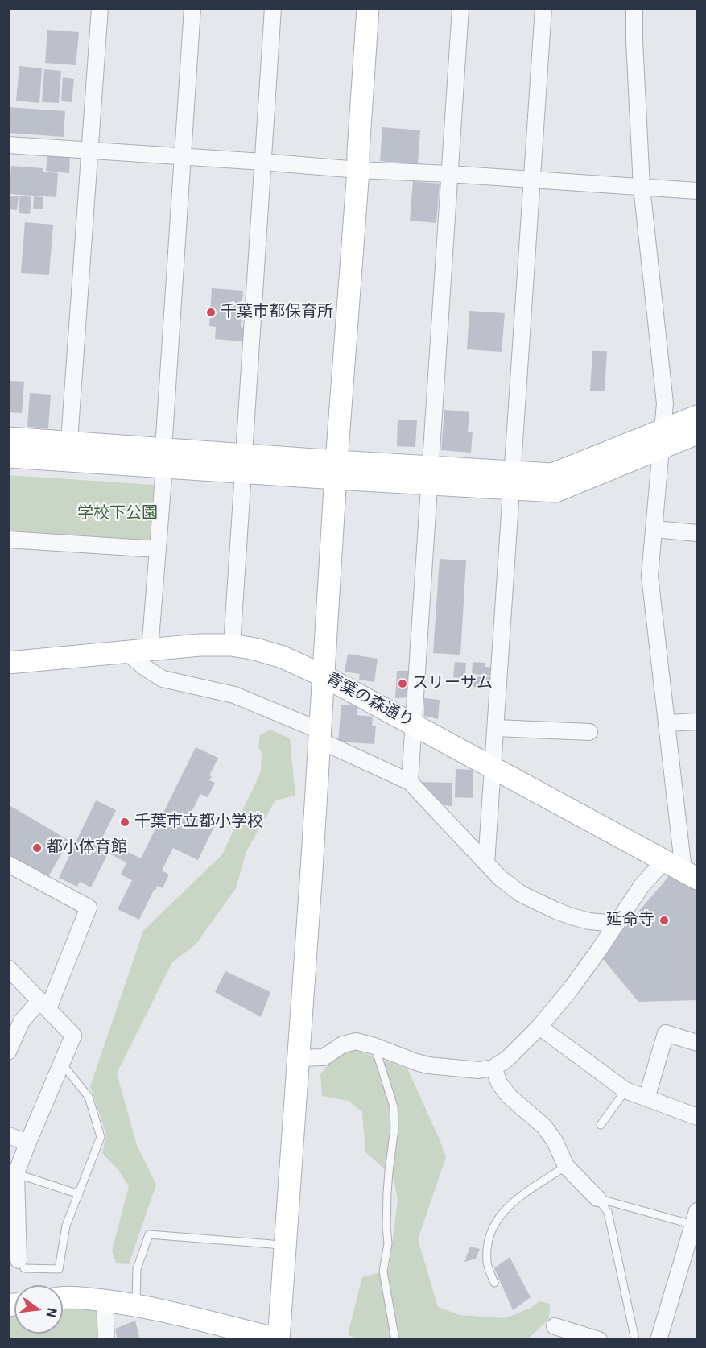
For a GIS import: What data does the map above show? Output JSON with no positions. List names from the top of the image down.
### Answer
{
  "streets": {
    "street": ["青葉の森通り"]
  },
  "parks": ["学校下公園"],
  "places": [
    "千葉市都保育所",
    "スリーサム",
    "千葉市立都小学校",
    "都小体育館",
    "延命寺"
  ],
  "north": "right"
}
